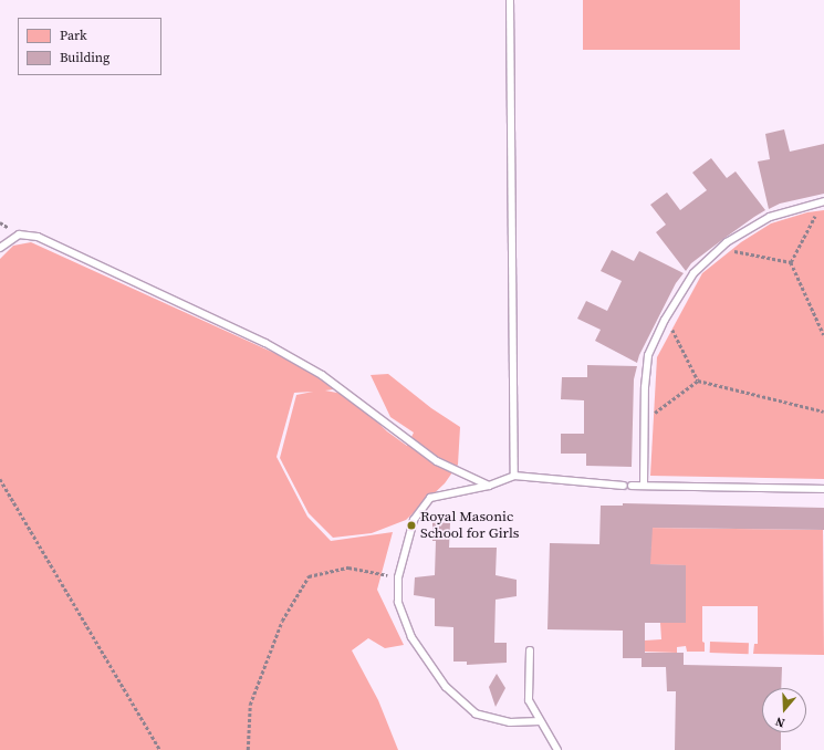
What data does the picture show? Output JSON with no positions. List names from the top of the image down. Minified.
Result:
{"places":["Royal Masonic School for Girls"],"legend":["Park","Building"],"north":"bottom"}
